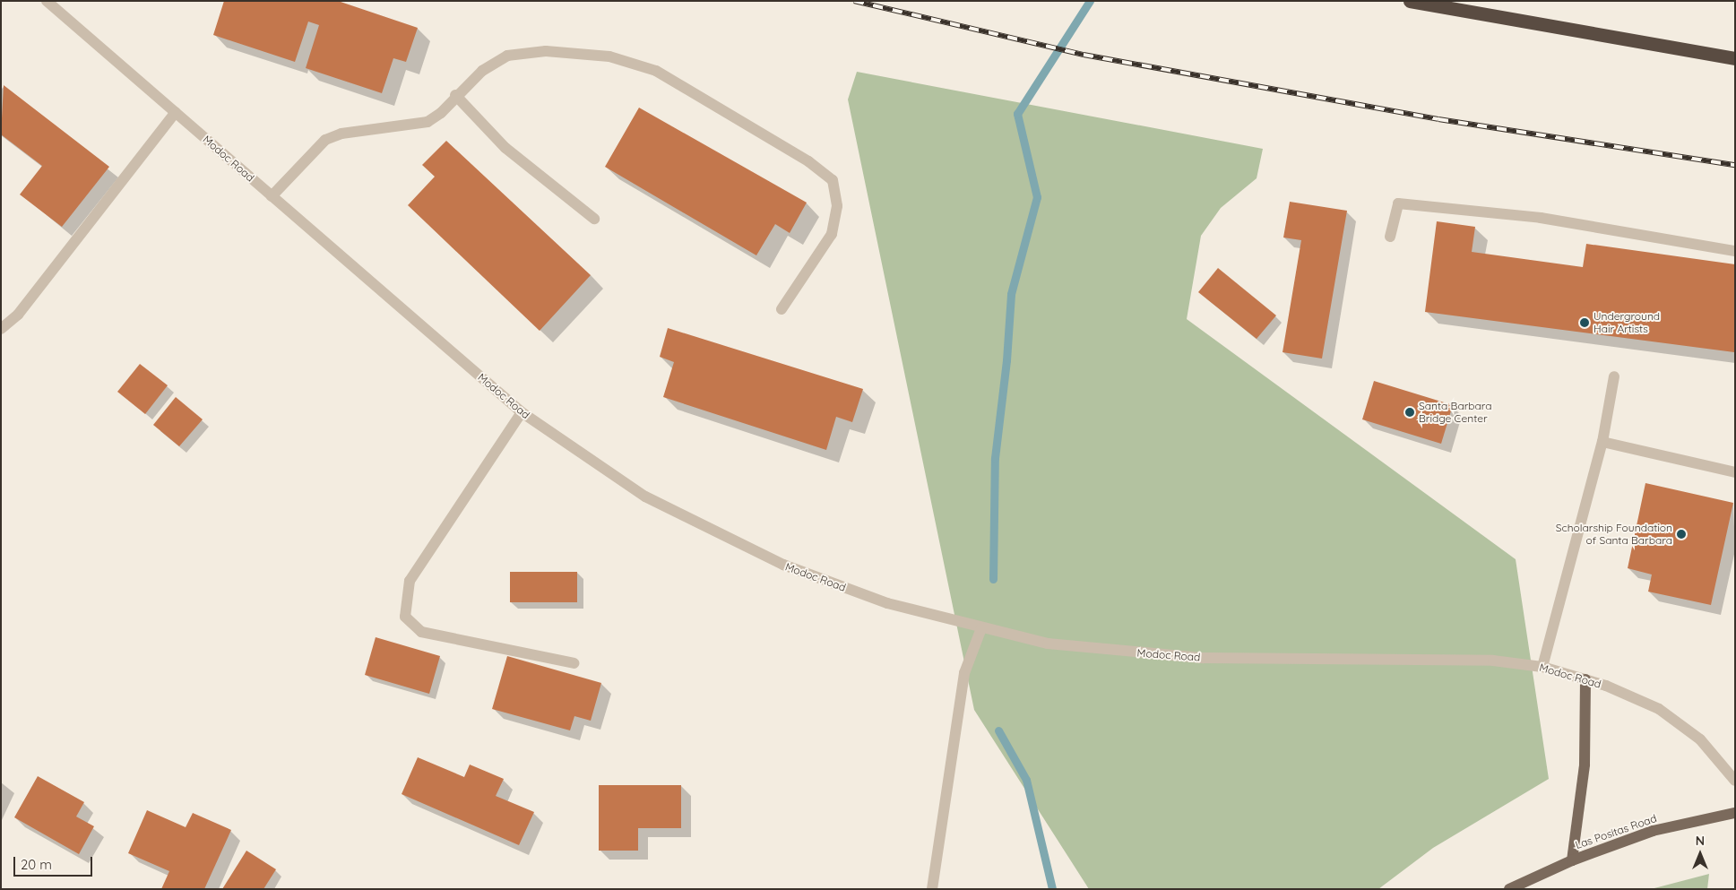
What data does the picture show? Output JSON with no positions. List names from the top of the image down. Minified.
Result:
{"streets":{"main road":["Las Positas Road"],"street":["Modoc Road"]},"places":["Underground Hair Artists","Santa Barbara Bridge Center","Scholarship Foundation of Santa Barbara"],"scale_bar":"20 m","north":"top"}
